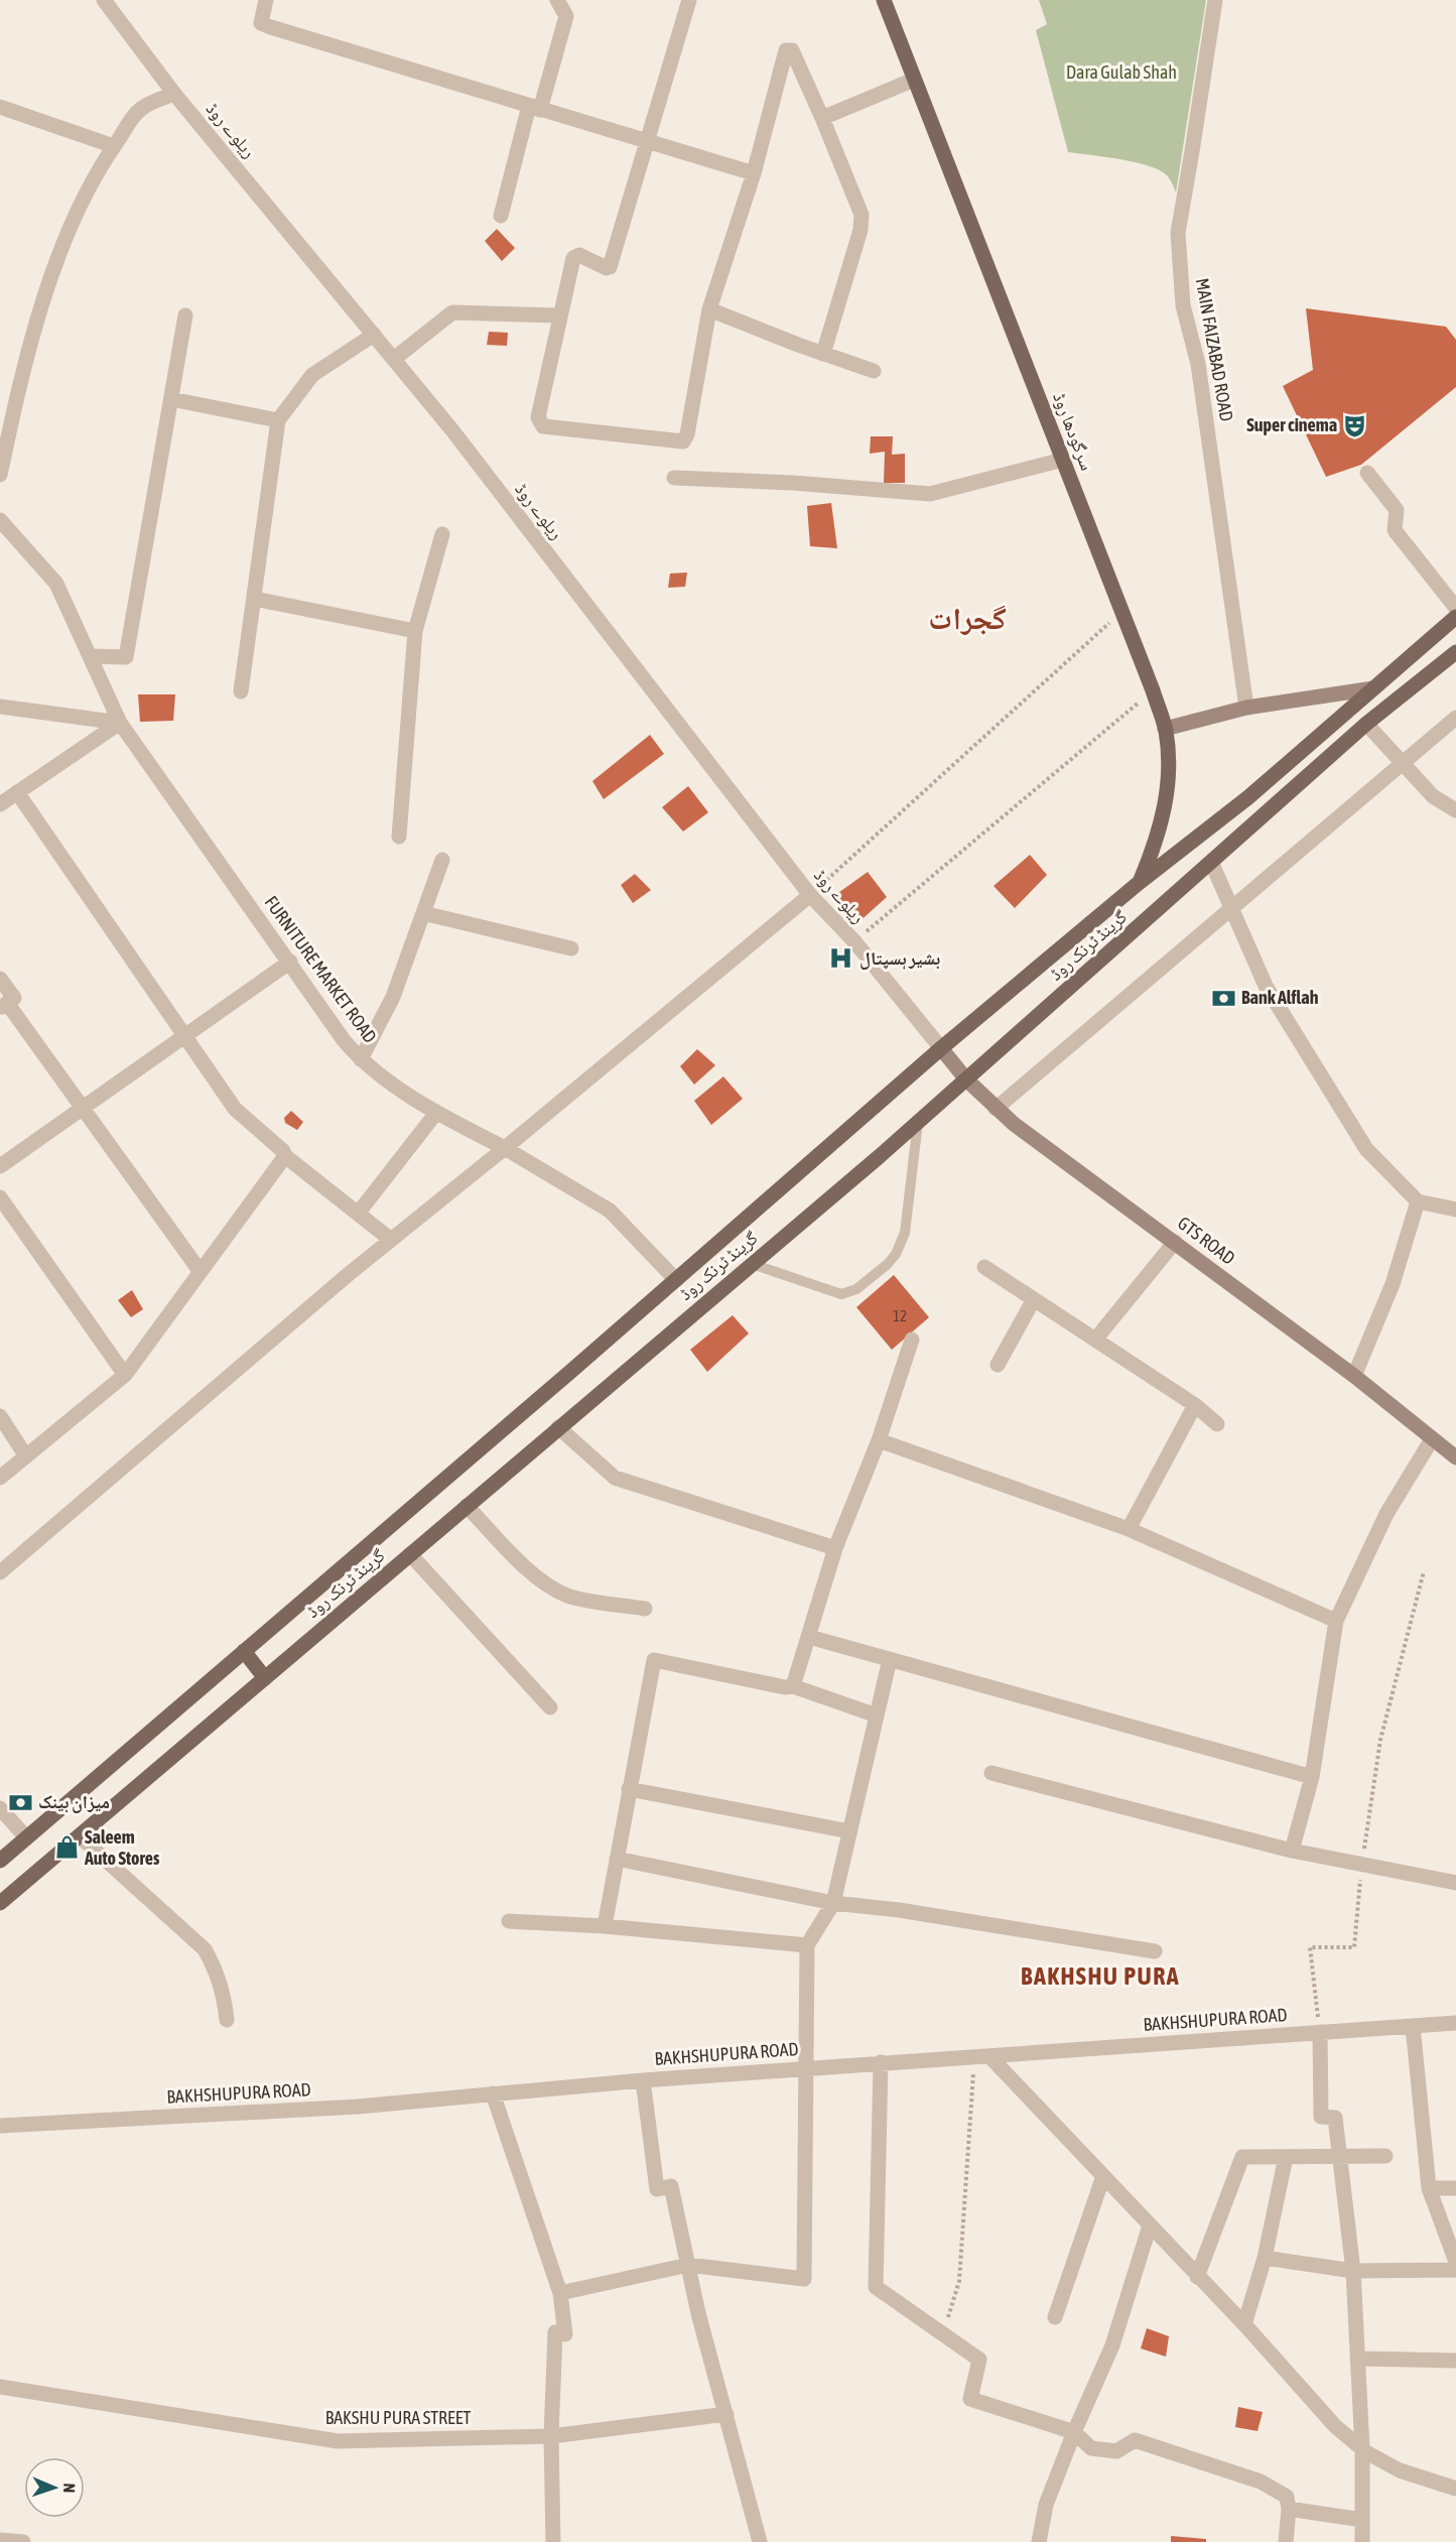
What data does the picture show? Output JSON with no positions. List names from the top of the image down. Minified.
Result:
{"streets":{"main road":["سرگودھا روڈ","گرینڈ ٹرنک روڈ","GTS ROAD"],"street":["ریلوے روڈ","MAIN FAIZABAD ROAD","FURNITURE MARKET ROAD","BAKHSHUPURA ROAD","BAKSHU PURA STREET"]},"crossings":[["ریلوے روڈ","گرینڈ ٹرنک روڈ"],["ریلوے روڈ","GTS ROAD"],["سرگودھا روڈ","گرینڈ ٹرنک روڈ"],["گرینڈ ٹرنک روڈ","FURNITURE MARKET ROAD"],["گرینڈ ٹرنک روڈ","GTS ROAD"]],"districts":["گجرات","BAKHSHU PURA"],"parks":["Dara Gulab Shah"],"places":{"theatre":["Super cinema"],"hospital":["بشیر ہسپتال"],"bank":["Bank Alflah","میزان بینک"],"shop":["Saleem Auto Stores"]},"house_numbers":["12"],"north":"right"}
